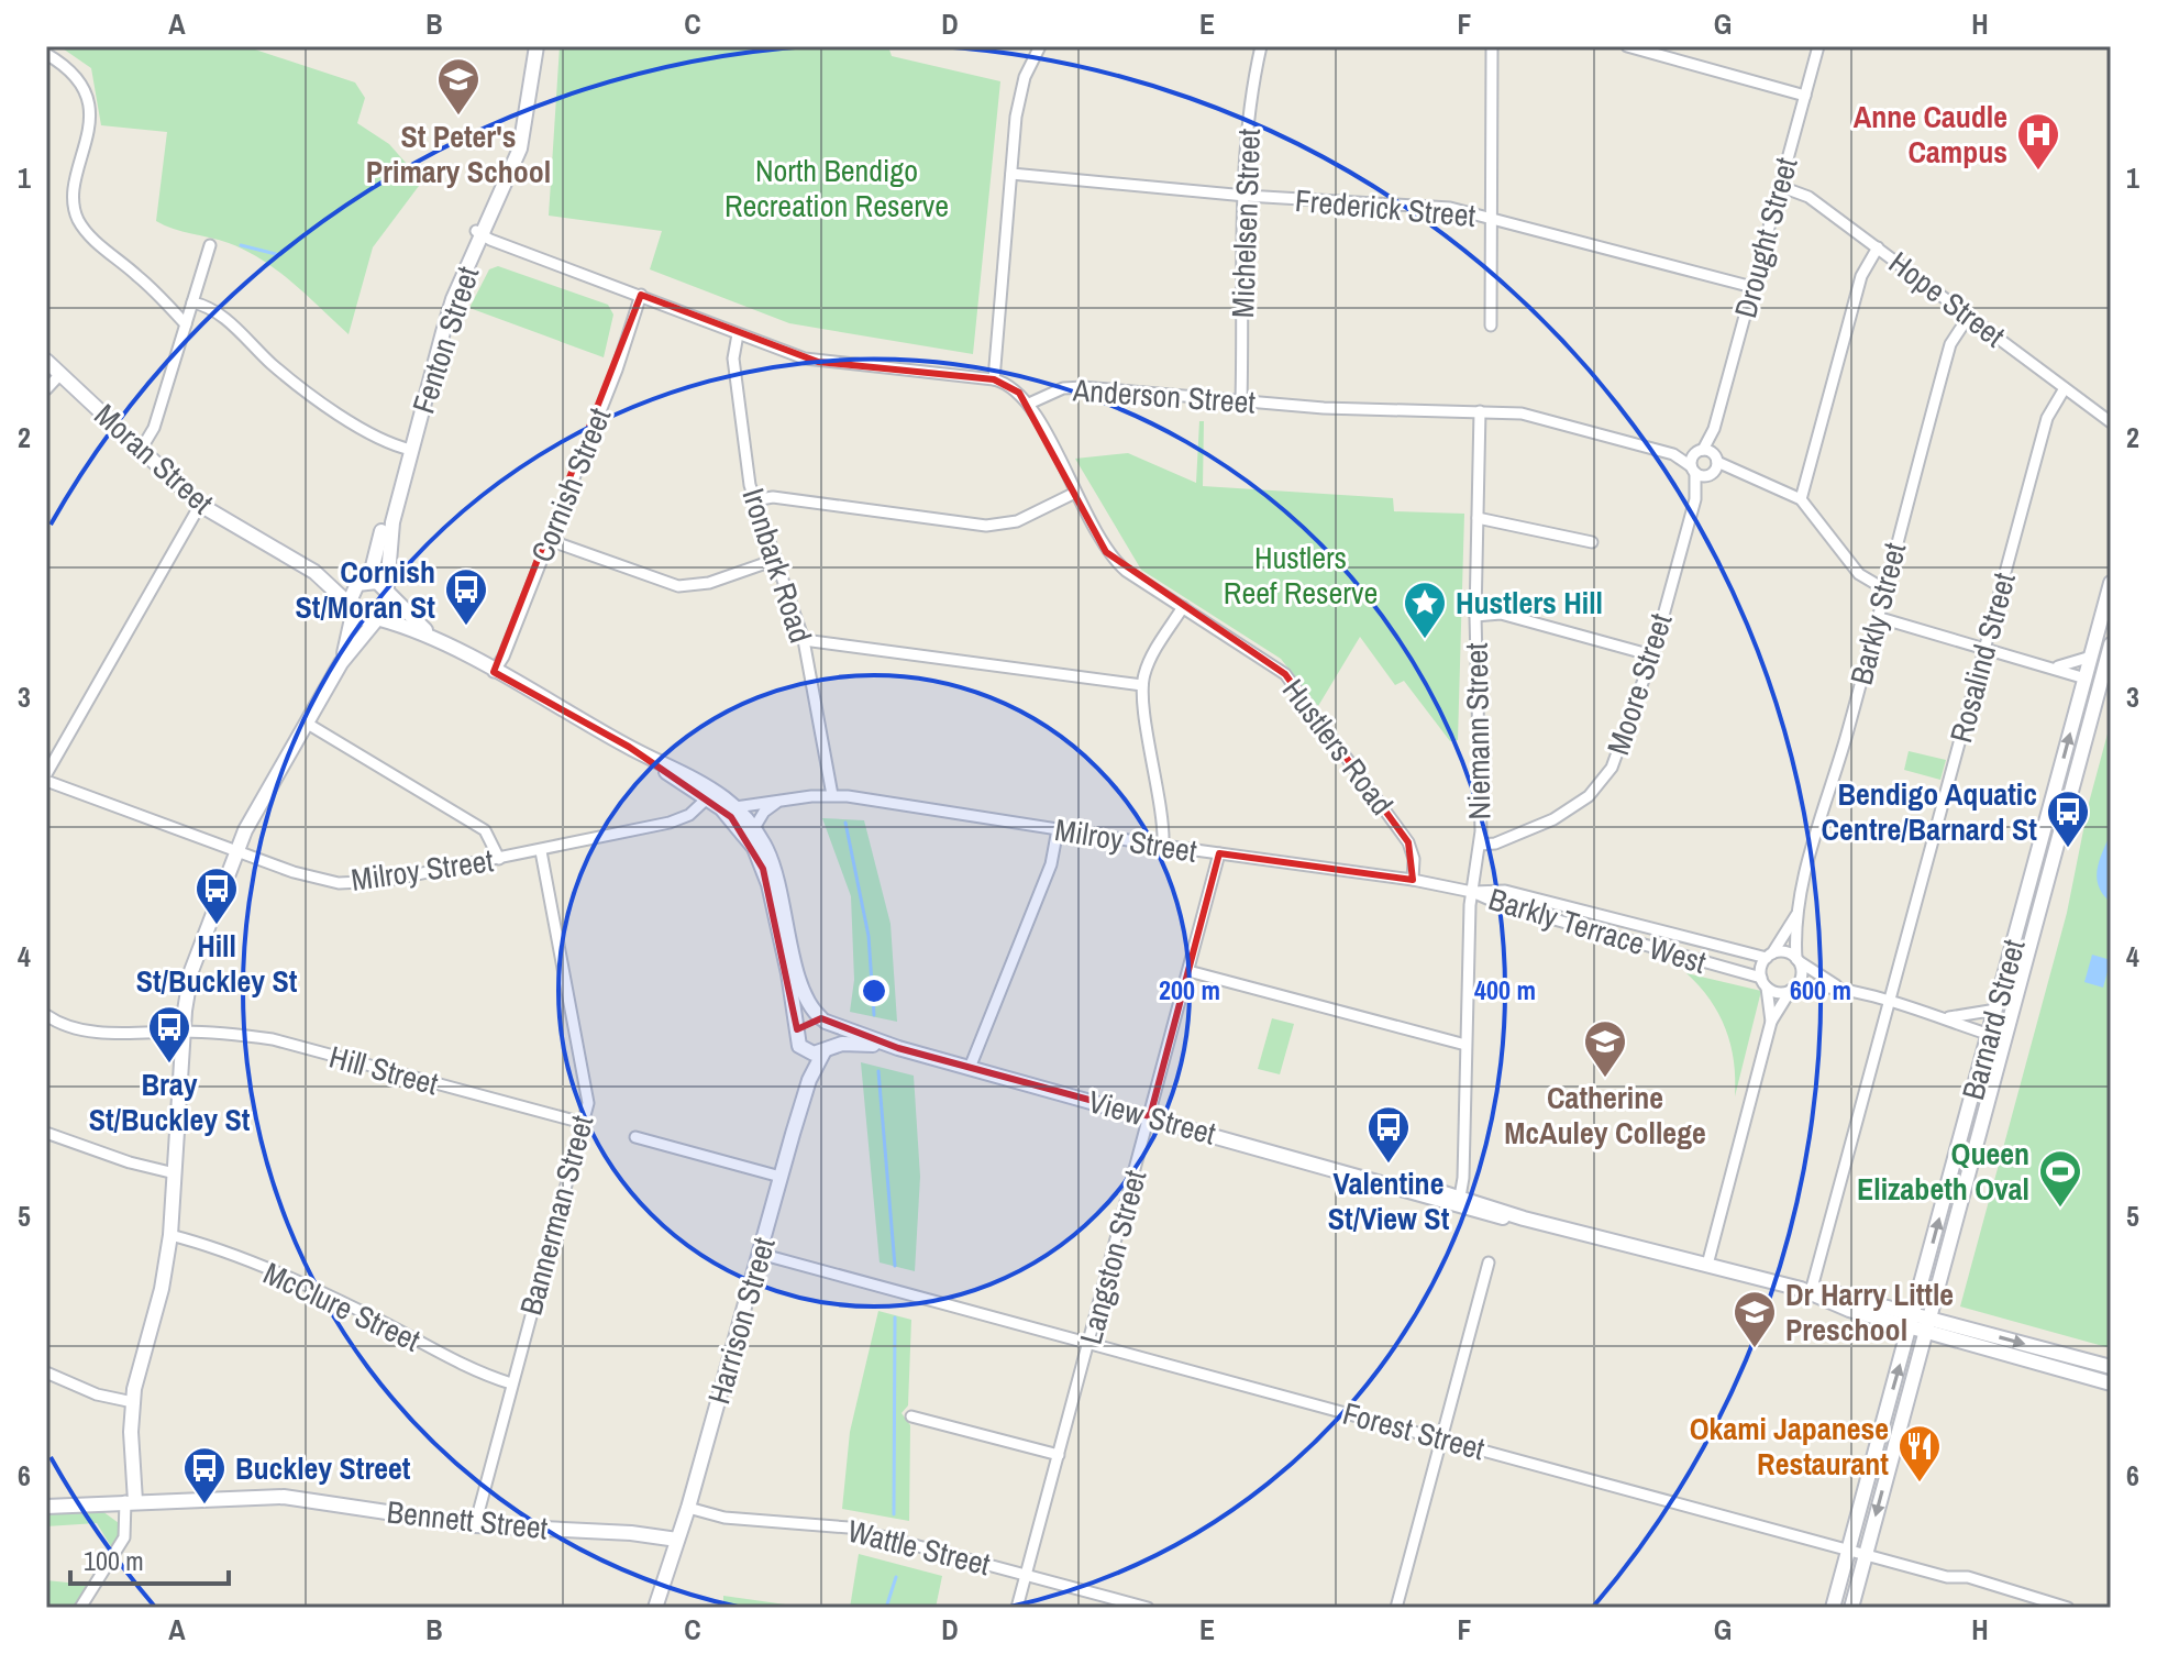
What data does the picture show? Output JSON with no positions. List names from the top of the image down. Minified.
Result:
{"streets":{"street":["Frederick Street","Michelsen Street","Drought Street","Hope Street","Fenton Street","Anderson Street","Moran Street","Cornish Street","Ironbark Road","Barkly Street","Rosalind Street","Moore Street","Niemann Street","Hustlers Road","Milroy Street","Barkly Terrace West","Barnard Street","Hill Street","View Street","Bannerman Street","Langston Street","McClure Street","Harrison Street","Forest Street","Bennett Street","Wattle Street"]},"crossings":[["Frederick Street","Michelsen Street"],["Frederick Street","Drought Street"],["Michelsen Street","Anderson Street"],["Drought Street","Hope Street"],["Drought Street","Anderson Street"],["Drought Street","Moore Street"],["Hope Street","Barkly Street"],["Hope Street","Rosalind Street"],["Fenton Street","Anderson Street"],["Fenton Street","Moran Street"],["Anderson Street","Cornish Street"],["Anderson Street","Ironbark Road"],["Anderson Street","Moore Street"],["Anderson Street","Niemann Street"],["Anderson Street","Hustlers Road"],["Ironbark Road","Milroy Street"],["Barkly Street","Barkly Terrace West"],["Rosalind Street","View Street"],["Moore Street","Niemann Street"],["Niemann Street","Milroy Street"],["Niemann Street","Barkly Terrace West"],["Niemann Street","View Street"],["Hustlers Road","Milroy Street"],["Milroy Street","Barkly Terrace West"],["Milroy Street","Bannerman Street"],["Milroy Street","Langston Street"],["Barnard Street","View Street"],["Barnard Street","Forest Street"],["Hill Street","Bannerman Street"],["View Street","Langston Street"],["View Street","Harrison Street"],["Bannerman Street","McClure Street"],["Bannerman Street","Bennett Street"],["Langston Street","Forest Street"],["Langston Street","Wattle Street"],["Harrison Street","Forest Street"],["Harrison Street","Bennett Street"],["Harrison Street","Wattle Street"]],"parks":["North Bendigo Recreation Reserve","Hustlers Reef Reserve"],"places":{"school or university":["St Peter's Primary School","Catherine McAuley College","Dr Harry Little Preschool"],"hospital":["Anne Caudle Campus"],"bus stop":["Cornish St/Moran St","Bendigo Aquatic Centre/Barnard St","Hill St/Buckley St","Bray St/Buckley St","Valentine St/View St","Buckley Street"],"place":["Hustlers Hill"],"sports":["Queen Elizabeth Oval"],"restaurant":["Okami Japanese Restaurant"]},"scale_bar":"100 m","grid":{"columns":["A","B","C","D","E","F","G","H"],"rows":["1","2","3","4","5","6"]},"rings":["200 m","400 m","600 m"]}
